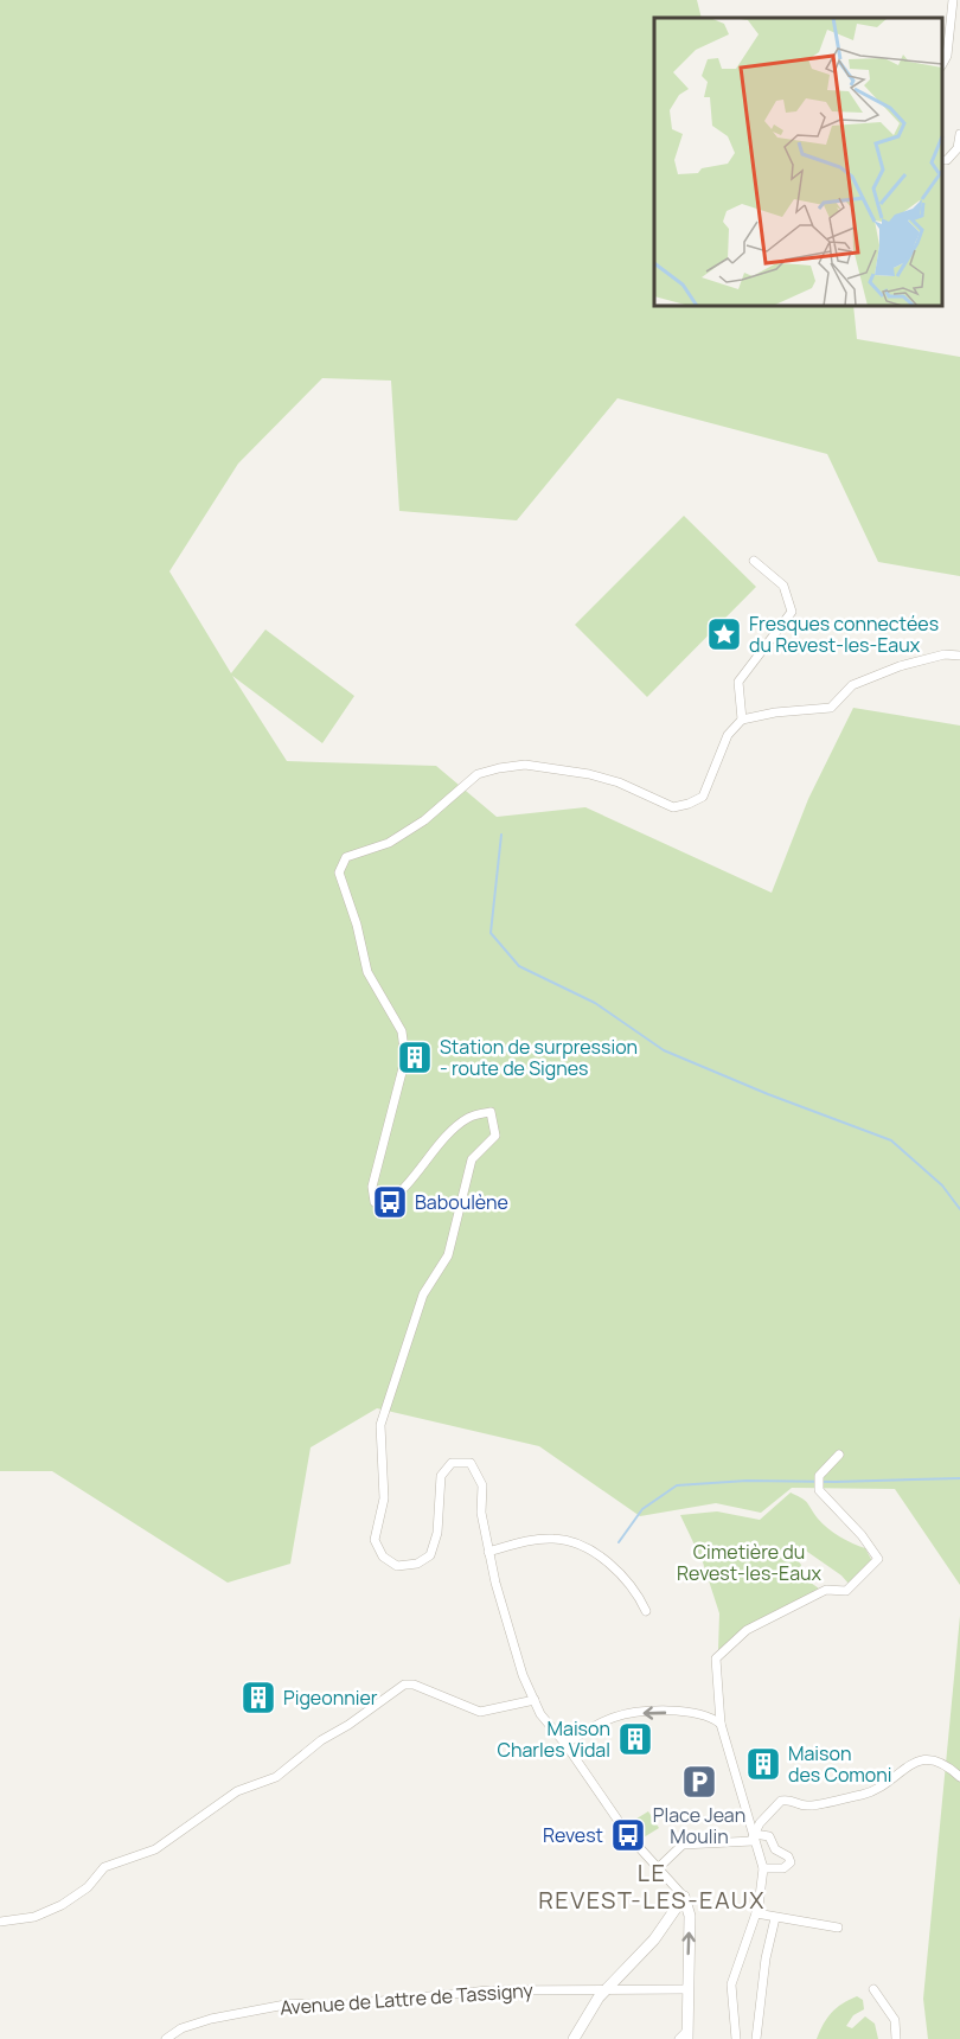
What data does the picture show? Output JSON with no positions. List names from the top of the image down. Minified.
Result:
{"streets":{"street":["Avenue de Lattre de Tassigny"]},"districts":["LE REVEST-LES-EAUX"],"parks":["Cimetière du Revest-les-Eaux"],"places":{"place":["Fresques connectées du Revest-les-Eaux"],"building":["Station de surpression - route de Signes","Pigeonnier","Maison Charles Vidal","Maison des Comoni"],"bus stop":["Baboulène","Revest"],"parking":["Place Jean Moulin"]}}
